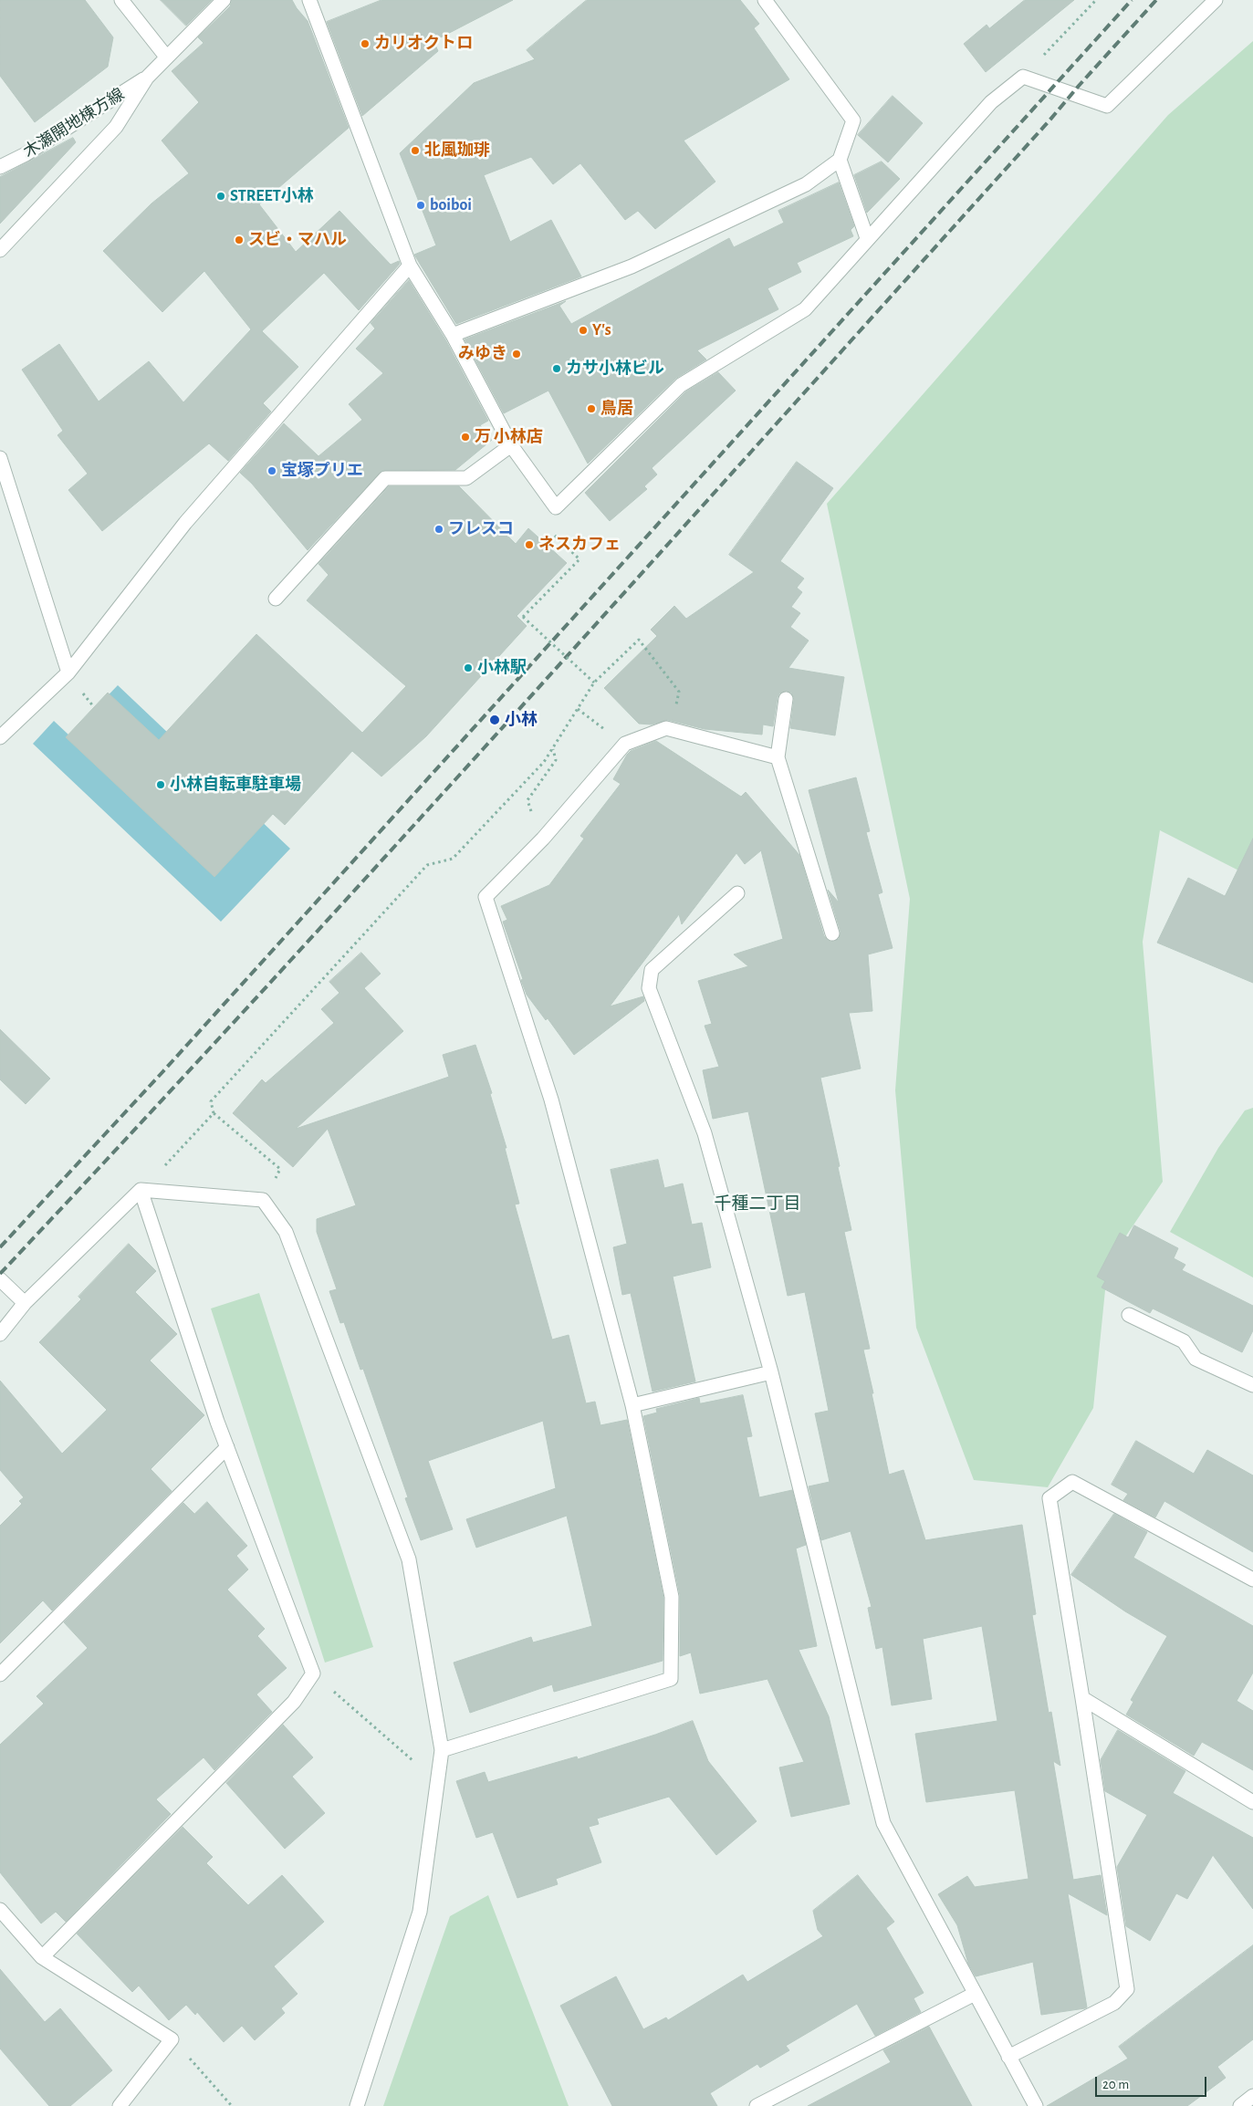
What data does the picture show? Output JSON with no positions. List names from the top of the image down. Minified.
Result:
{"streets":{"street":["木瀬開地棟方線"]},"districts":["千種二丁目"],"places":["カリオクトロ","北風珈琲","STREET小林","boiboi","スビ・マハル","Y's","みゆき","カサ小林ビル","鳥居","万 小林店","宝塚プリエ","フレスコ","ネスカフェ","小林駅","小林","小林自転車駐車場"],"scale_bar":"20 m"}
